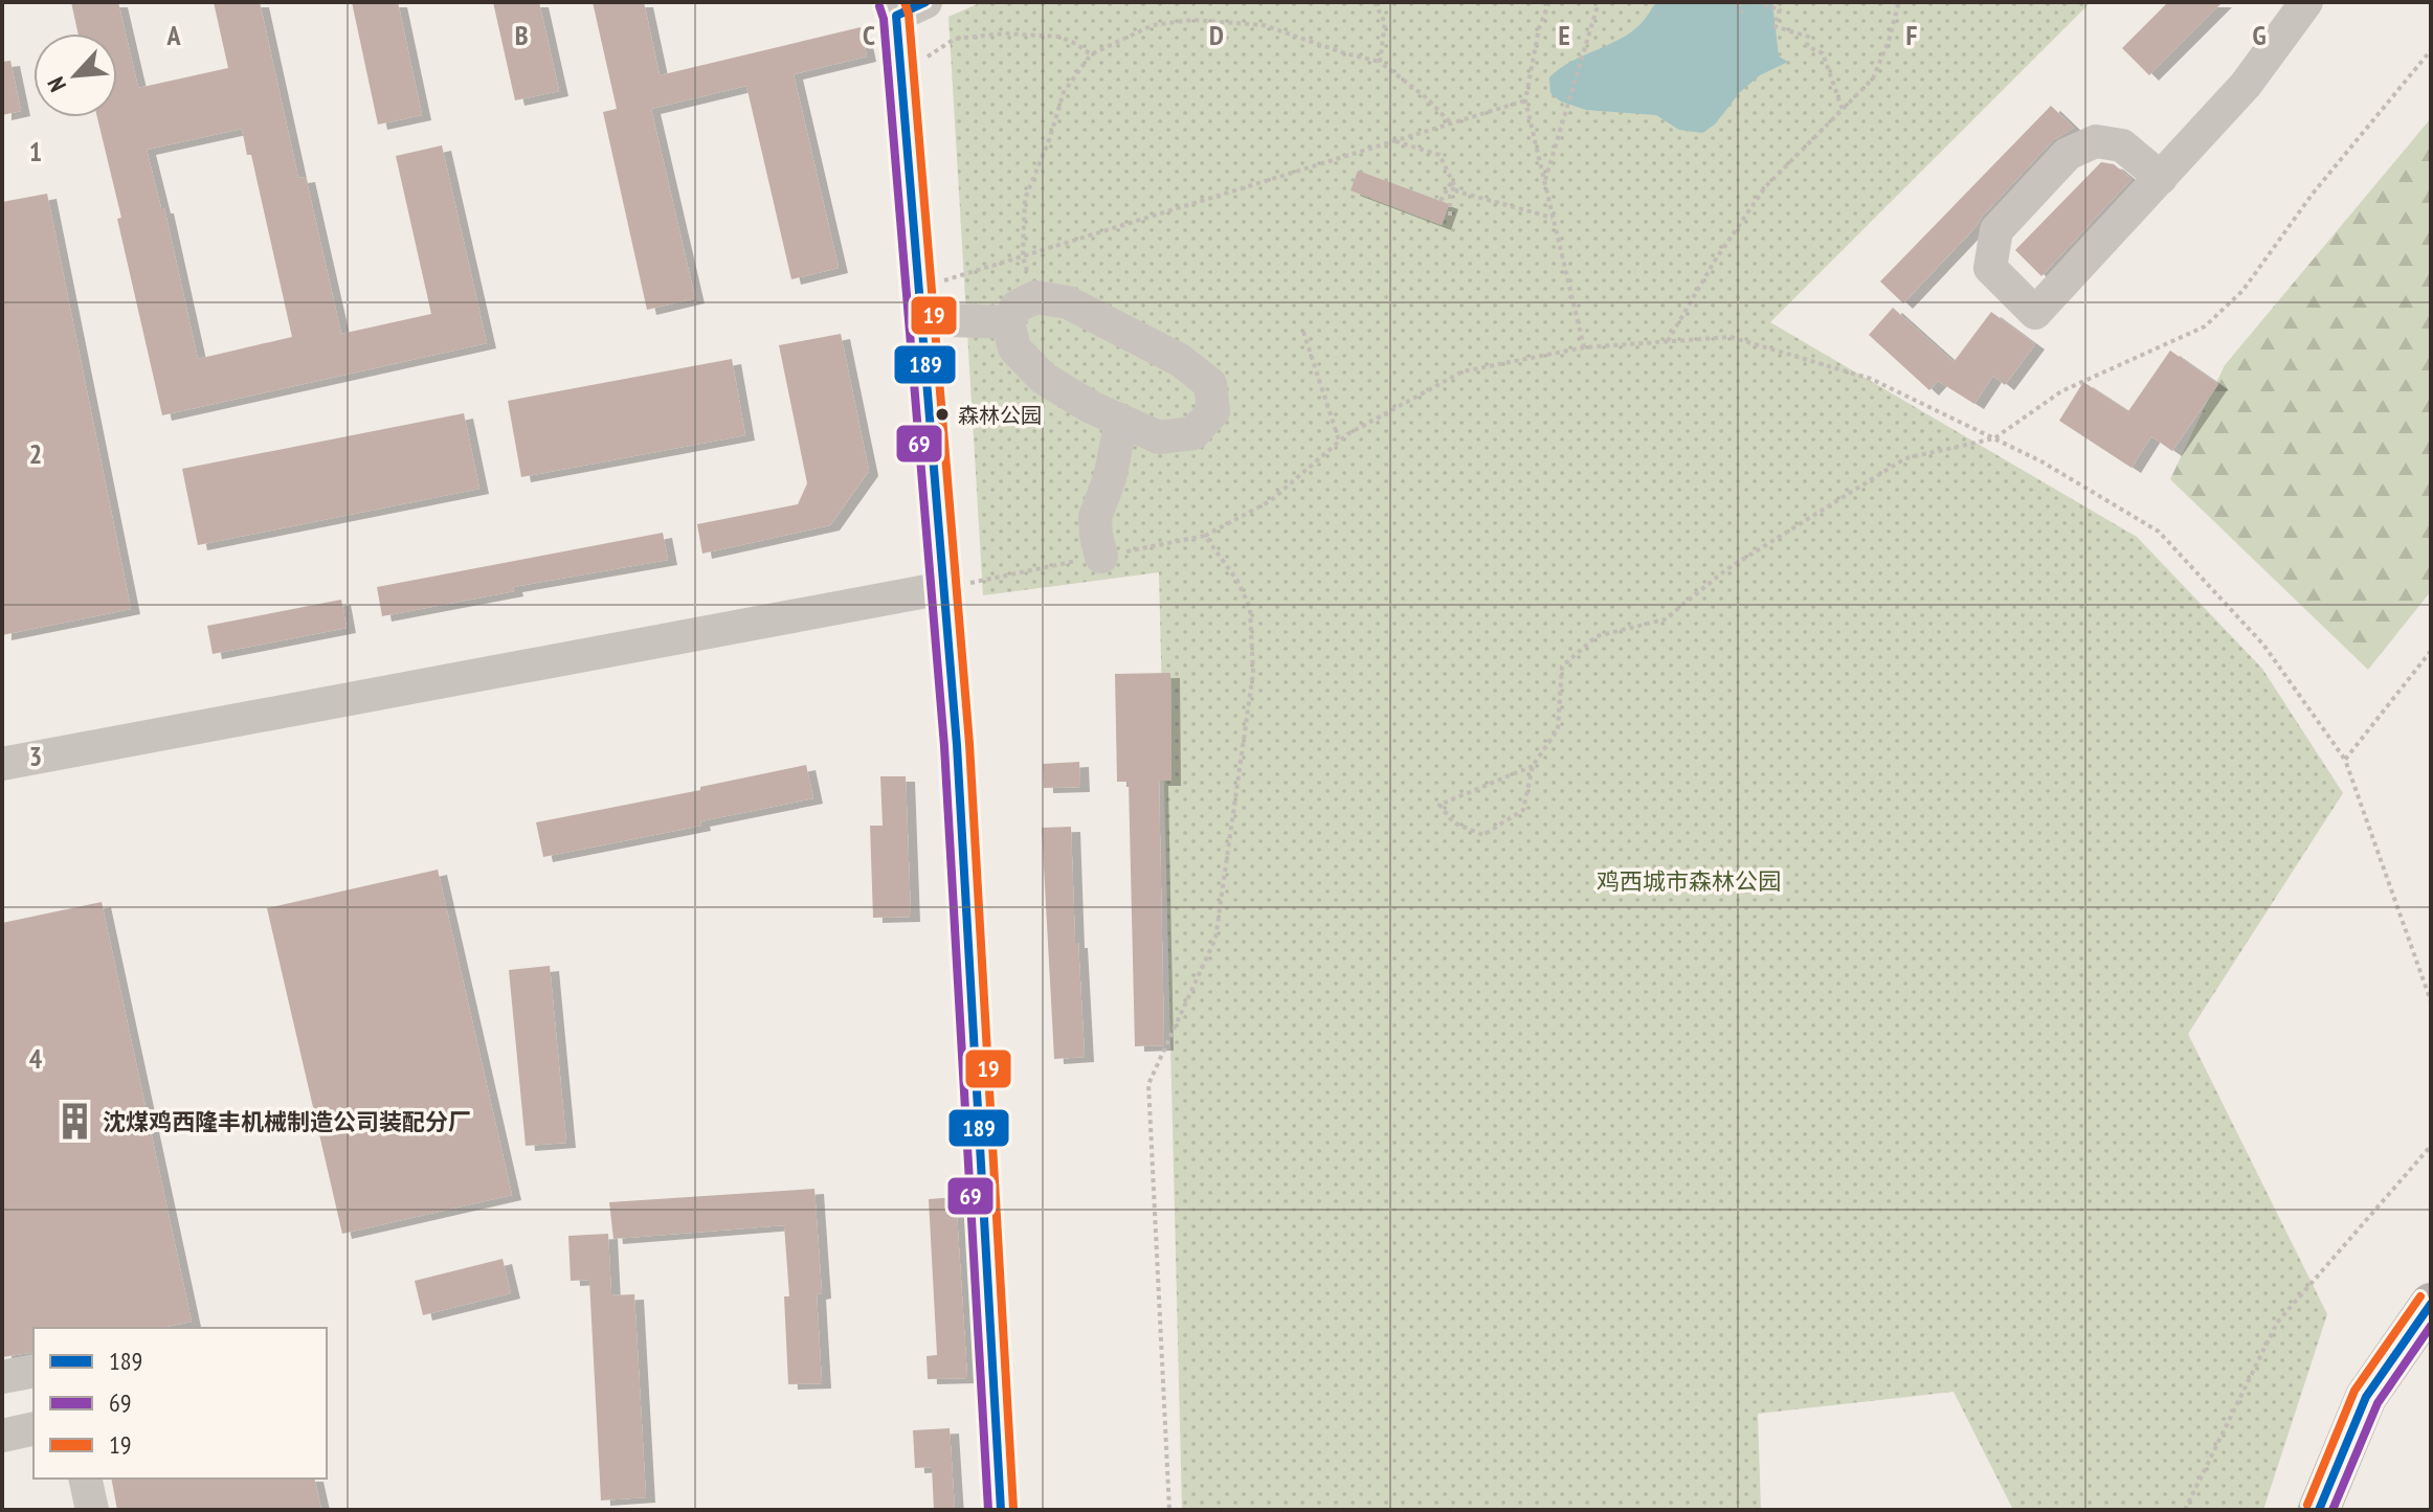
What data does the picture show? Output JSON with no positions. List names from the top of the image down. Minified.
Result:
{"parks":["鸡西城市森林公园"],"places":{"other":["森林公园"],"building":["沈煤鸡西隆丰机械制造公司装配分厂"]},"lines":["transit line 189","transit line 19","transit line 69"],"legend":["189","69","19"],"north":"bottom left","grid":{"columns":["A","B","C","D","E","F","G"],"rows":["1","2","3","4"]}}
